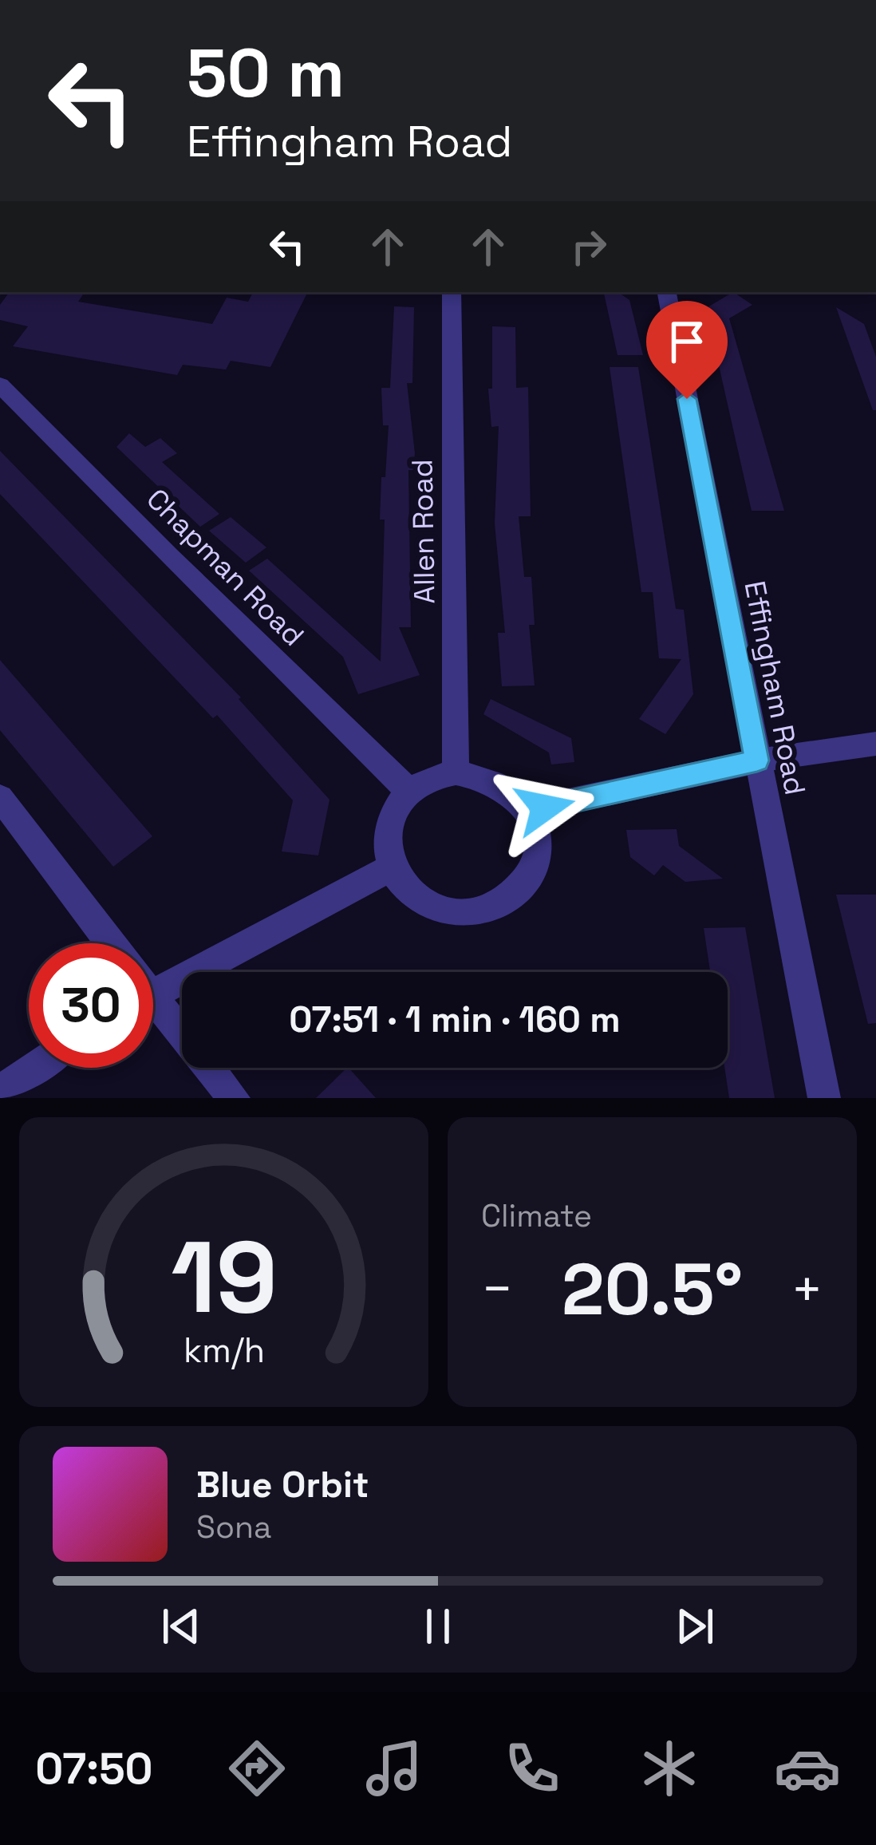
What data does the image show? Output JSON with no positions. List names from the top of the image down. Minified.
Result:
{"streets":{"street":["Allen Road","Chapman Road","Effingham Road"]},"crossings":[["Allen Road","Chapman Road"]],"page":{"turn":["50 m","Effingham Road"],"limit":"30","trip":"07:51 · 1 min · 160 m","tile":"Climate","heat":["−","20.5°","+"],"song":["Blue Orbit","Sona"],"tabs":"07:50","gauge":["19","km/h"]}}
